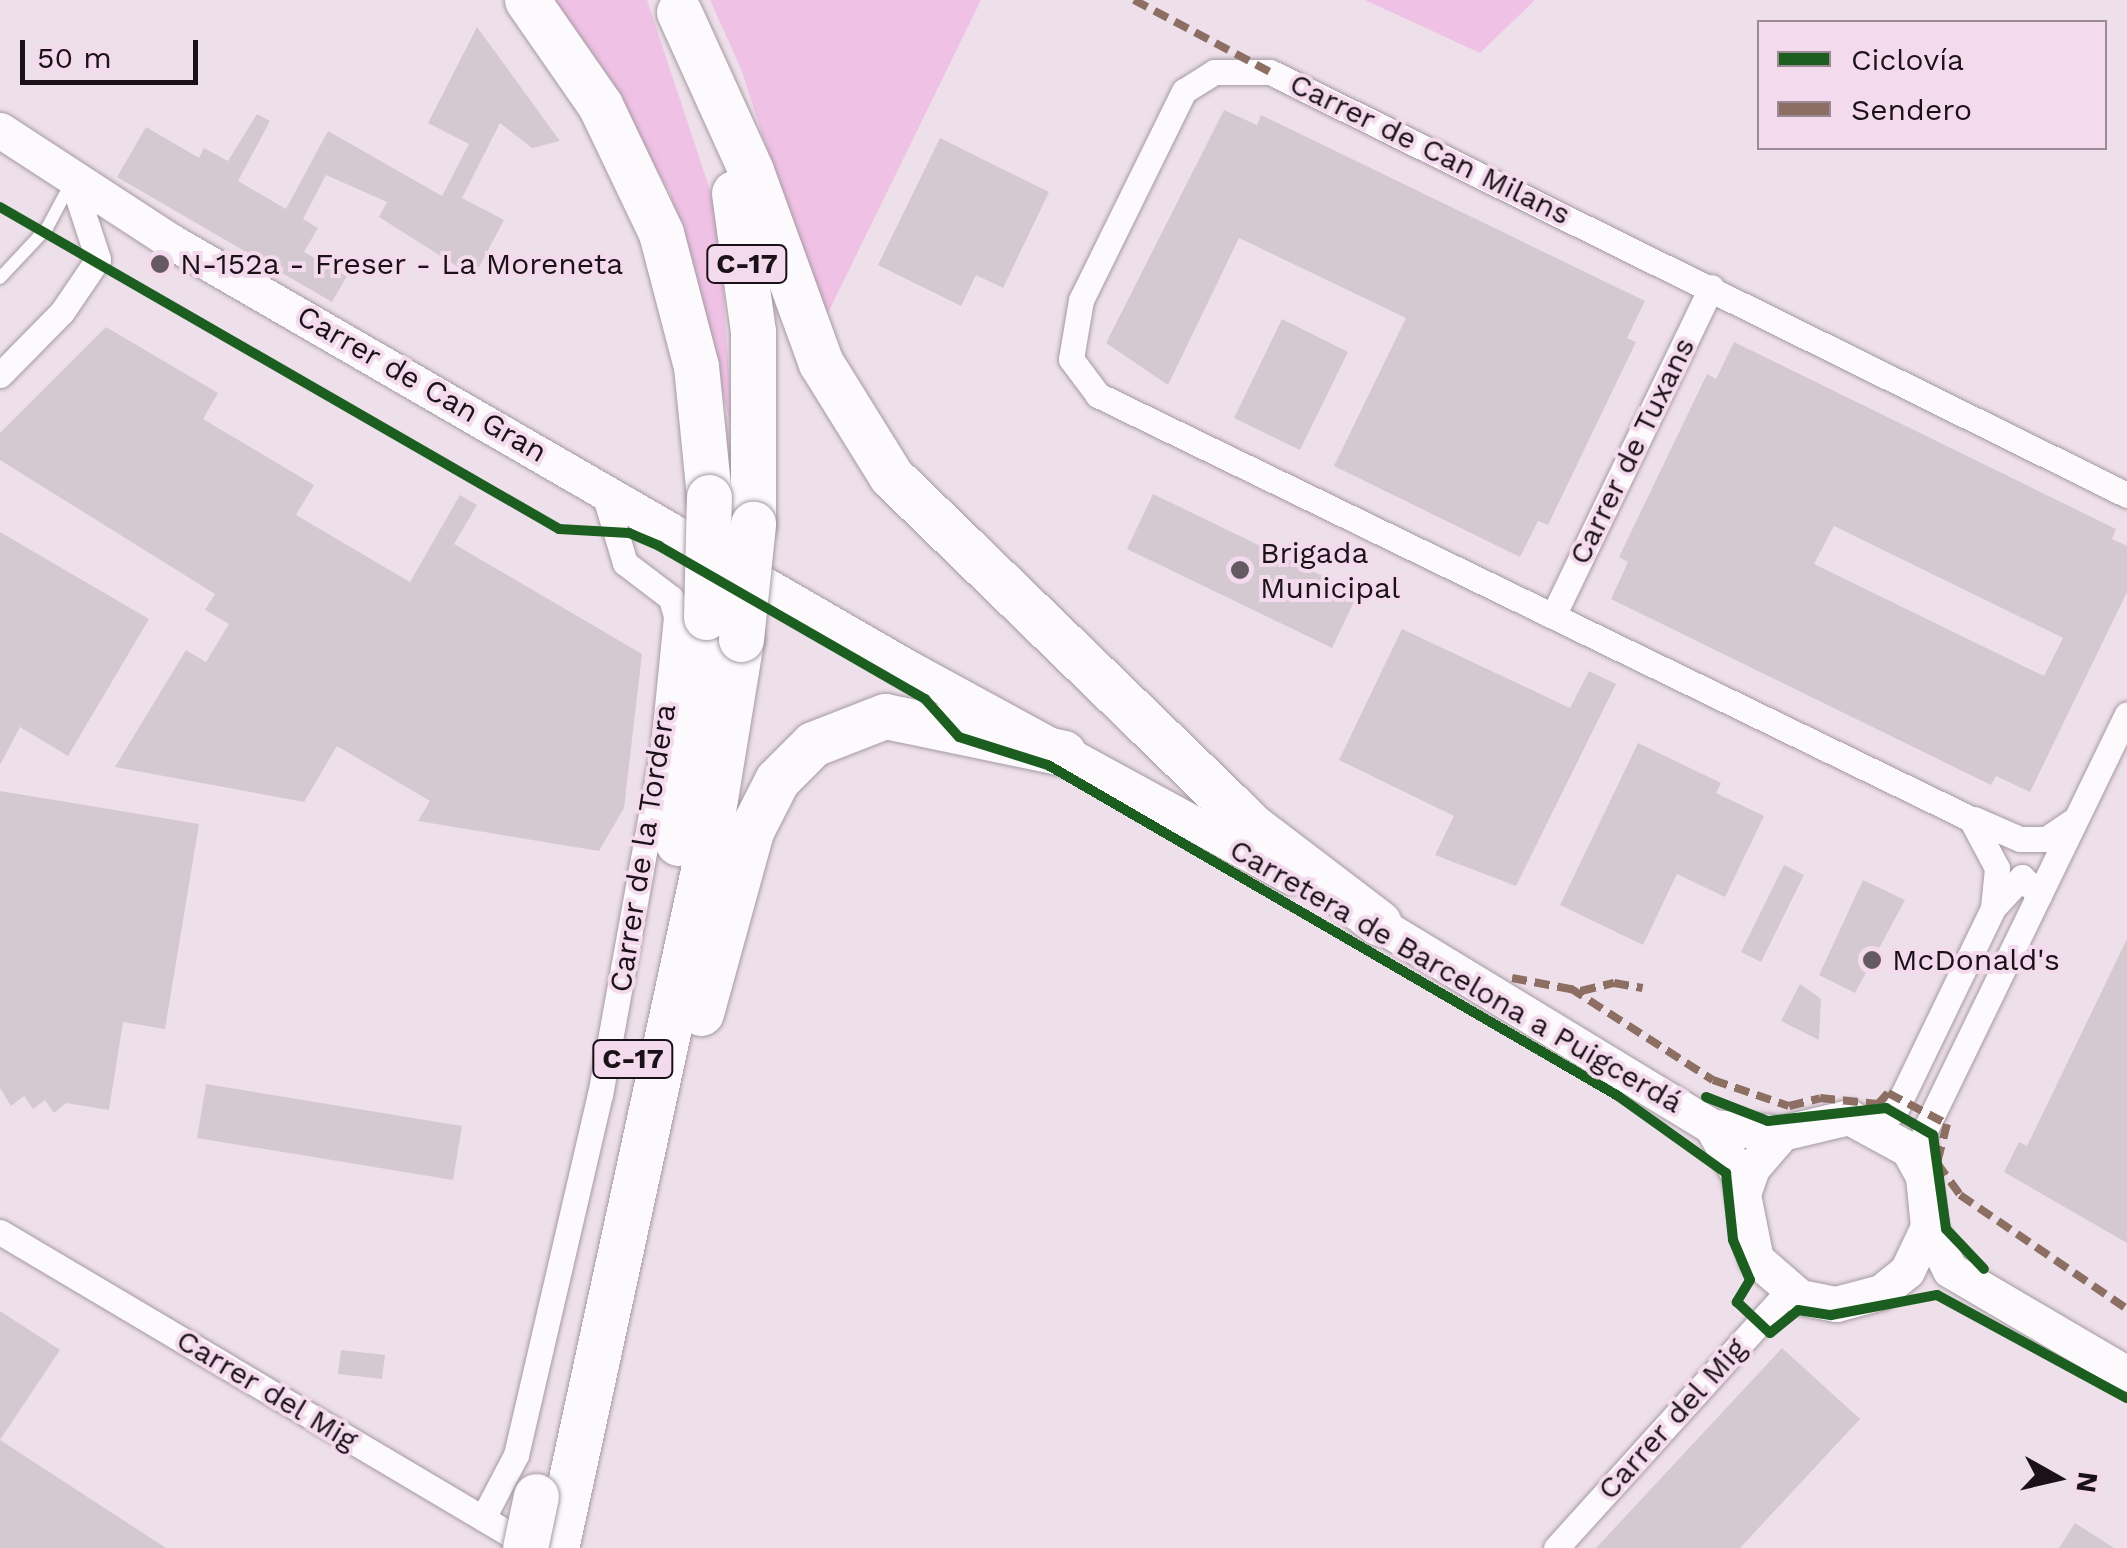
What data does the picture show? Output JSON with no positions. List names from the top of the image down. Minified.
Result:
{"streets":{"highway":["C-17"],"main road":["Carrer de Can Gran","Carretera de Barcelona a Puigcerdá"],"street":["Carrer de Can Milans","Carrer de Tuxans","Carrer de la Tordera","Carrer del Mig"]},"crossings":[["Carrer de Can Milans","Carrer de Tuxans"],["Carrer de Can Milans","Carretera de Barcelona a Puigcerdá"],["Carrer de Can Milans","Carrer del Mig"],["Carrer de Can Gran","Carrer de la Tordera"],["Carrer de Can Gran","Carretera de Barcelona a Puigcerdá"],["Carrer de la Tordera","Carrer del Mig"],["Carretera de Barcelona a Puigcerdá","Carrer del Mig"]],"places":["N-152a - Freser - La Moreneta","Brigada Municipal","McDonald's"],"legend":["Ciclovía","Sendero"],"scale_bar":"50 m","north":"right"}
